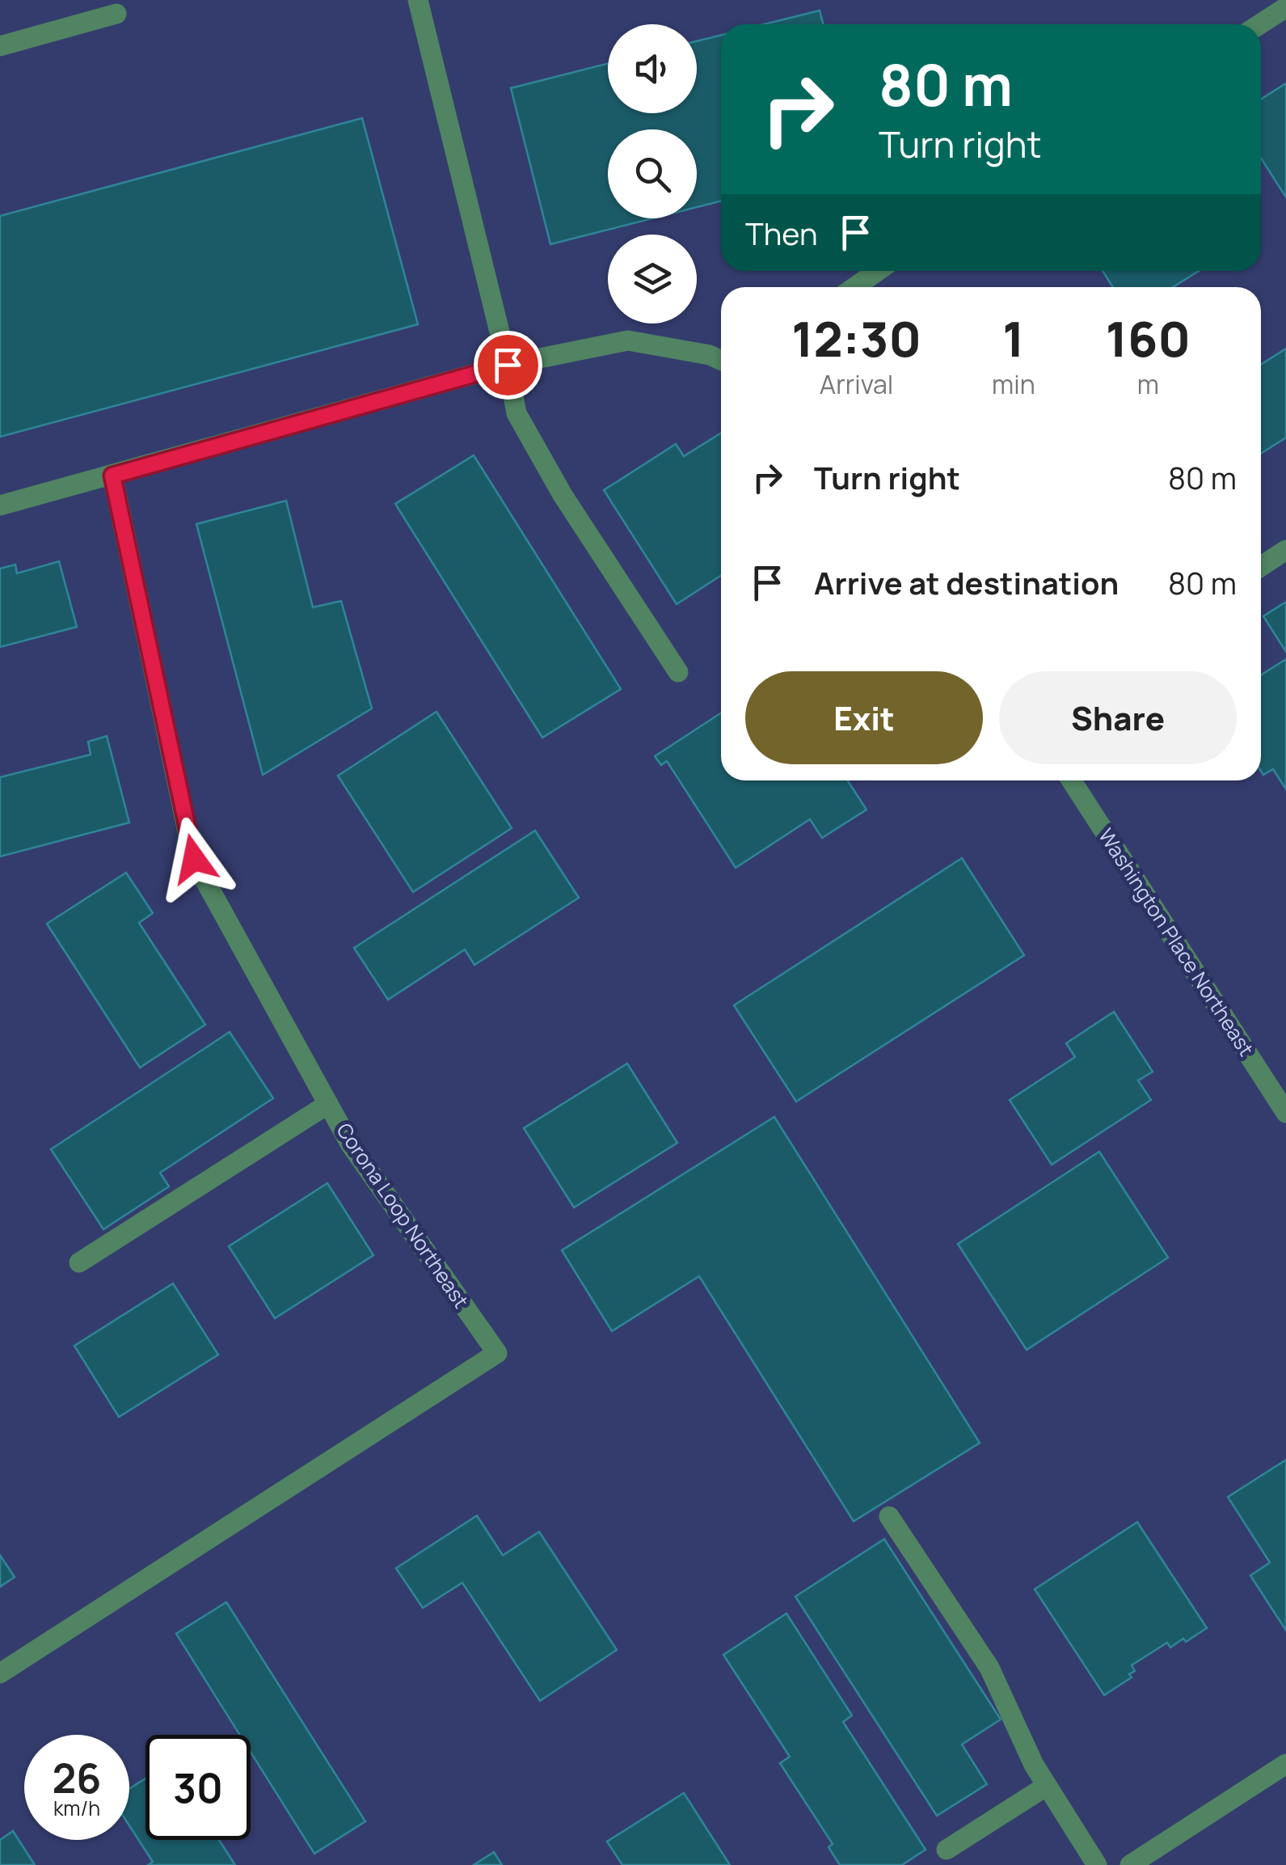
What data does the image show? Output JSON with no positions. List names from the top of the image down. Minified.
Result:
{"streets":{"street":["Washington Place Northeast","Corona Loop Northeast"]},"page":{"turn":["80 m","Turn right"],"then":"Then","eta":["12:30","Arrival","1","min","160","m"],"list":[{"name":"Turn right","value":"80 m"},{"name":"Arrive at destination","value":"80 m"}],"buttons":["Exit","Share"],"speed":"26 km/h","limit":"30"}}
